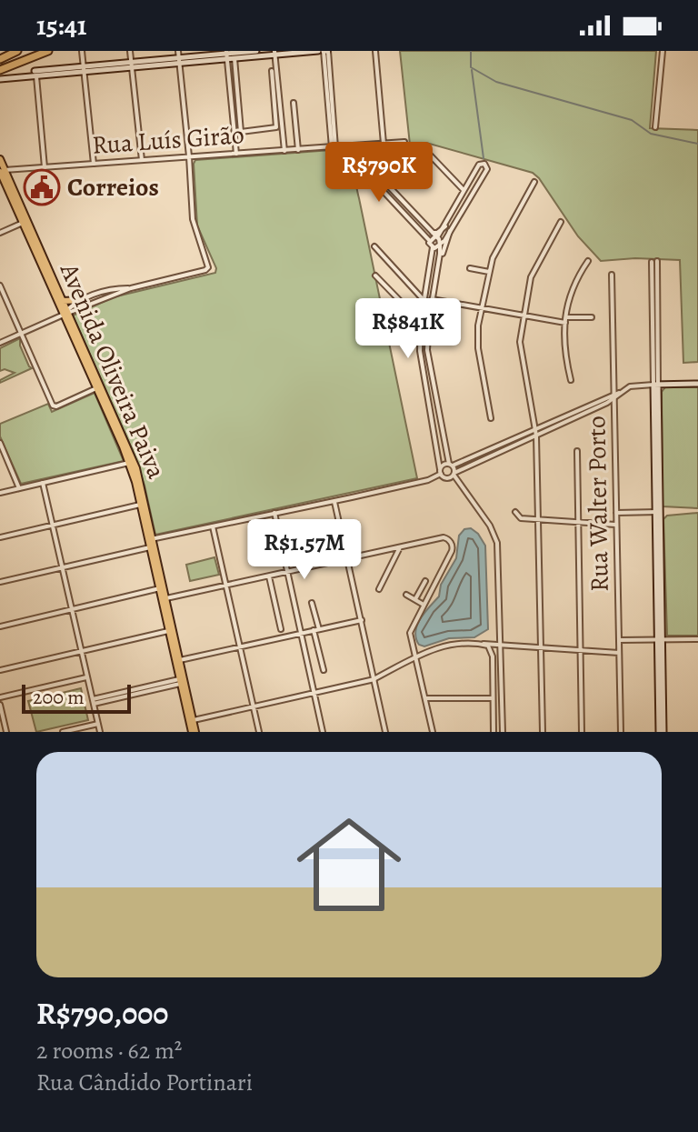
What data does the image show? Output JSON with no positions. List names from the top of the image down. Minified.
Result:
{"streets":{"main road":["Avenida Oliveira Paiva"],"street":["Rua Luís Girão","Rua Walter Porto"]},"crossings":[["Rua Luís Girão","Avenida Oliveira Paiva"]],"places":{"public building":["Correios"]},"scale_bar":"200 m","page":{"status":"15:41","price":["R$790K","R$841K","R$1.57M"],"scale":"200 m","list":[{"name":"R$790,000","note":"2 rooms · 62 m² · Rua Cândido Portinari"}]}}
